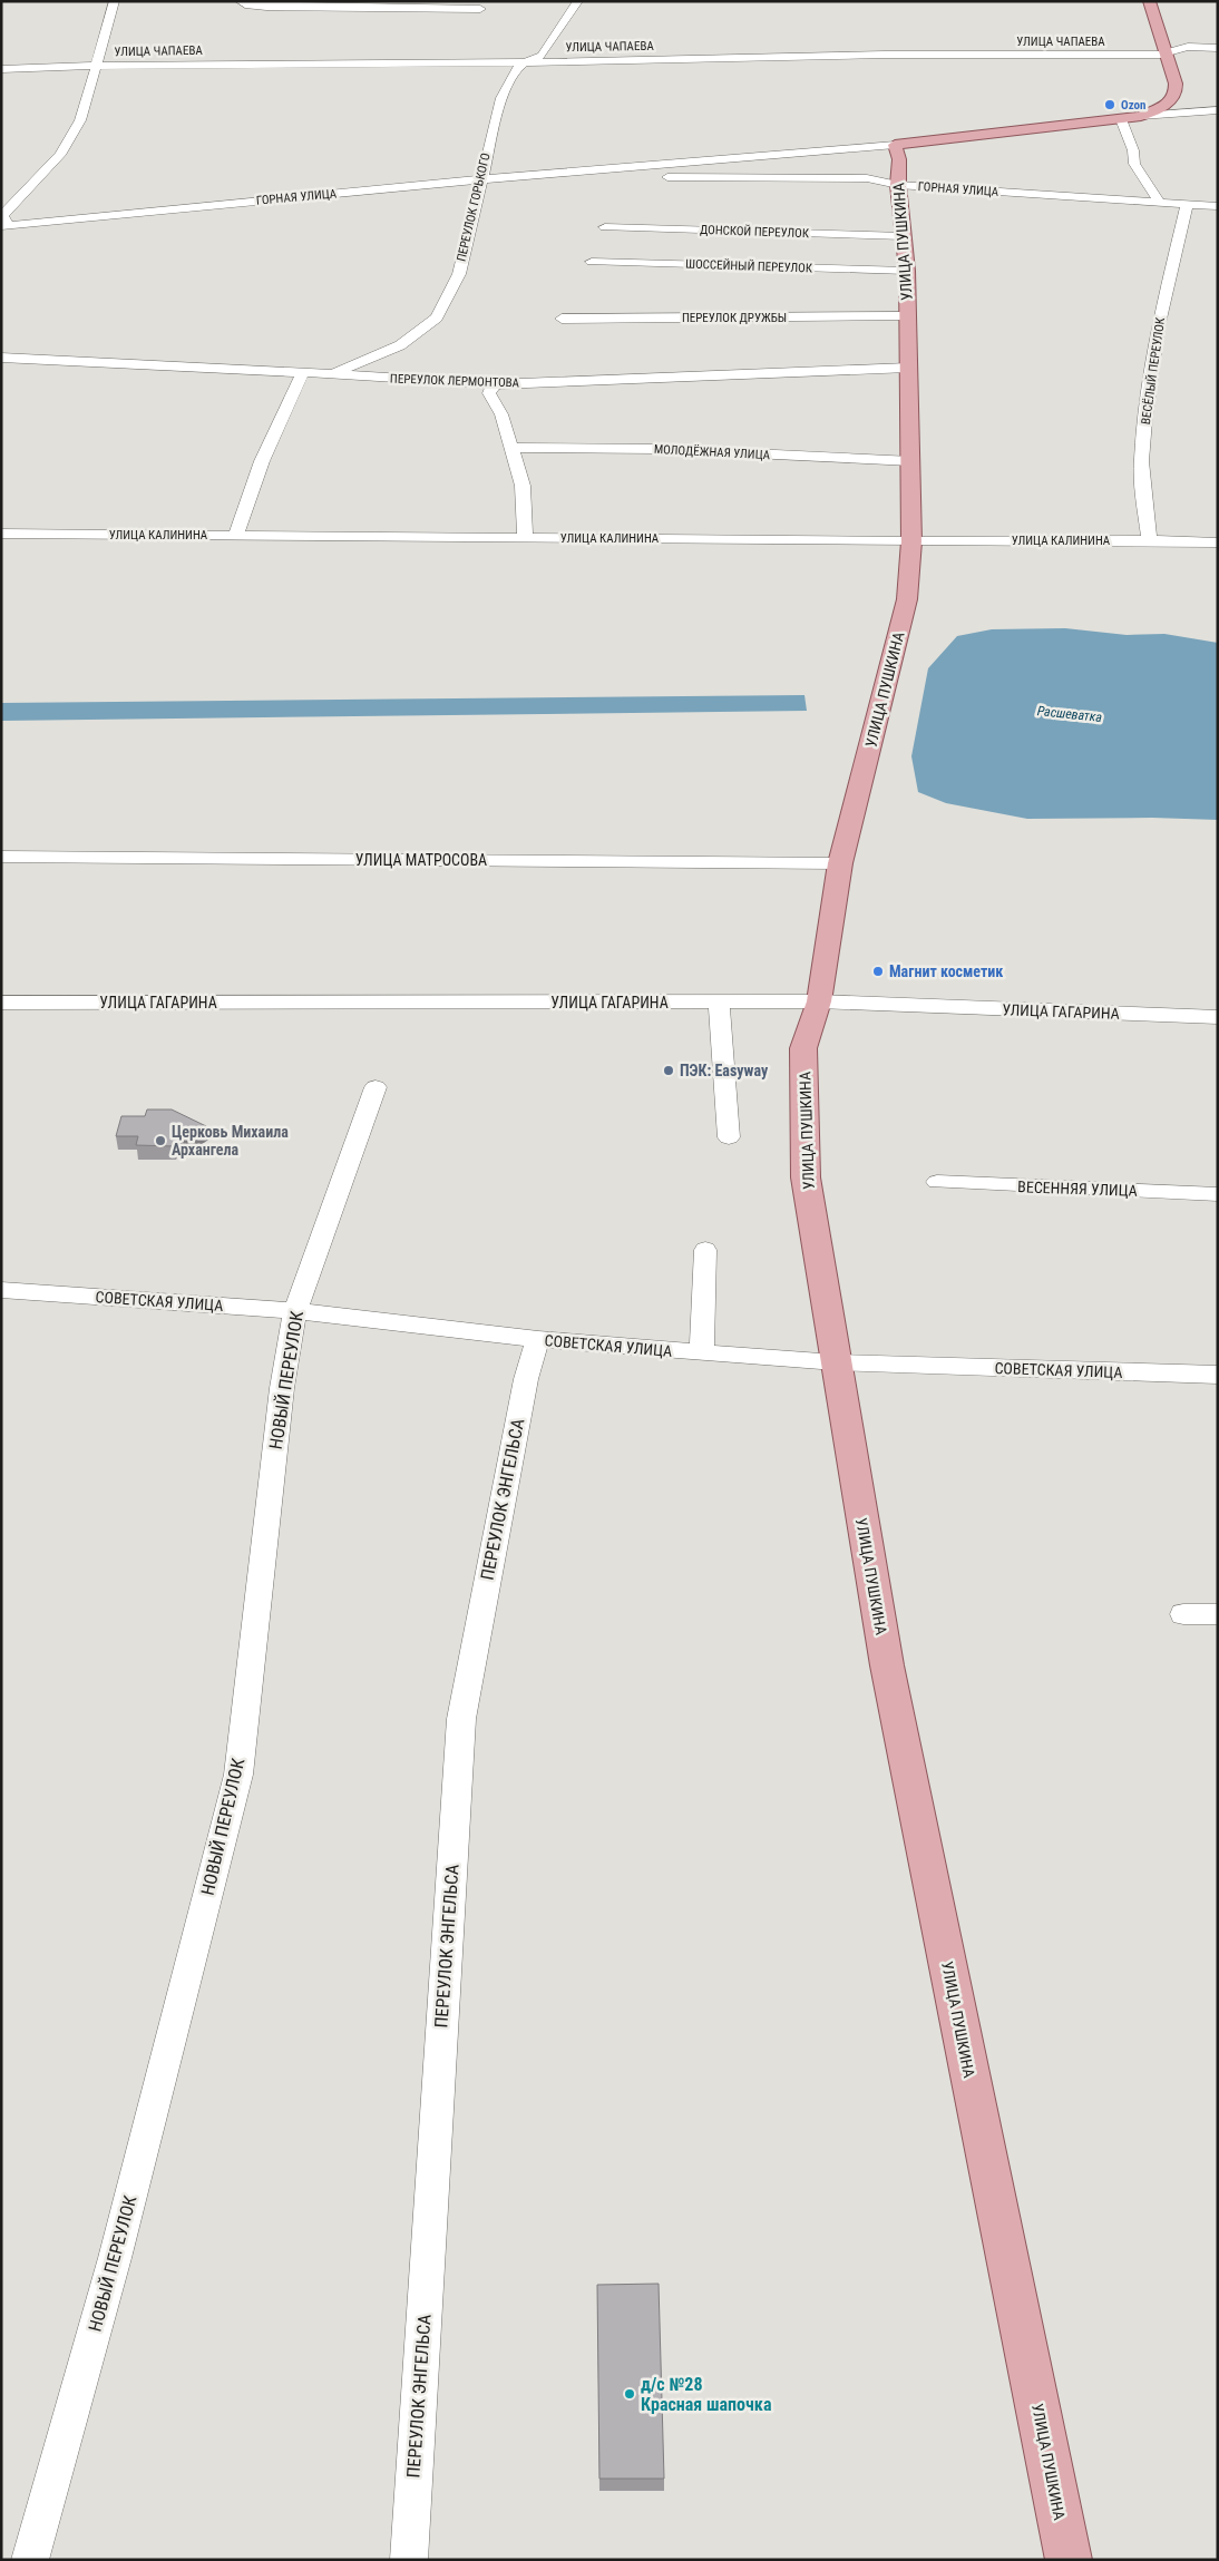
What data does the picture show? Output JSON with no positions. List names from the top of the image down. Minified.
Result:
{"streets":{"main road":["УЛИЦА ПУШКИНА"],"street":["УЛИЦА ЧАПАЕВА","ГОРНАЯ УЛИЦА","ПЕРЕУЛОК ГОРЬКОГО","ДОНСКОЙ ПЕРЕУЛОК","ШОССЕЙНЫЙ ПЕРЕУЛОК","ПЕРЕУЛОК ДРУЖБЫ","ВЕСЁЛЫЙ ПЕРЕУЛОК","ПЕРЕУЛОК ЛЕРМОНТОВА","МОЛОДЁЖНАЯ УЛИЦА","УЛИЦА КАЛИНИНА","УЛИЦА МАТРОСОВА","УЛИЦА ГАГАРИНА","ВЕСЕННЯЯ УЛИЦА","СОВЕТСКАЯ УЛИЦА","НОВЫЙ ПЕРЕУЛОК","ПЕРЕУЛОК ЭНГЕЛЬСА"]},"crossings":[["УЛИЦА ЧАПАЕВА","ПЕРЕУЛОК ГОРЬКОГО"],["ГОРНАЯ УЛИЦА","ПЕРЕУЛОК ГОРЬКОГО"],["ГОРНАЯ УЛИЦА","УЛИЦА ПУШКИНА"],["ГОРНАЯ УЛИЦА","ВЕСЁЛЫЙ ПЕРЕУЛОК"],["ПЕРЕУЛОК ГОРЬКОГО","ПЕРЕУЛОК ЛЕРМОНТОВА"],["ДОНСКОЙ ПЕРЕУЛОК","УЛИЦА ПУШКИНА"],["УЛИЦА ПУШКИНА","ШОССЕЙНЫЙ ПЕРЕУЛОК"],["УЛИЦА ПУШКИНА","ПЕРЕУЛОК ДРУЖБЫ"],["УЛИЦА ПУШКИНА","ПЕРЕУЛОК ЛЕРМОНТОВА"],["УЛИЦА ПУШКИНА","МОЛОДЁЖНАЯ УЛИЦА"],["УЛИЦА ПУШКИНА","УЛИЦА КАЛИНИНА"],["УЛИЦА ПУШКИНА","УЛИЦА МАТРОСОВА"],["УЛИЦА ПУШКИНА","УЛИЦА ГАГАРИНА"],["УЛИЦА ПУШКИНА","СОВЕТСКАЯ УЛИЦА"],["ВЕСЁЛЫЙ ПЕРЕУЛОК","УЛИЦА КАЛИНИНА"],["СОВЕТСКАЯ УЛИЦА","НОВЫЙ ПЕРЕУЛОК"],["СОВЕТСКАЯ УЛИЦА","ПЕРЕУЛОК ЭНГЕЛЬСА"]],"water":["Расшеватка"],"places":["Ozon","Магнит косметик","ПЭК: Easyway","Церковь Михаила Архангела","д/с №28 Красная шапочка"]}
